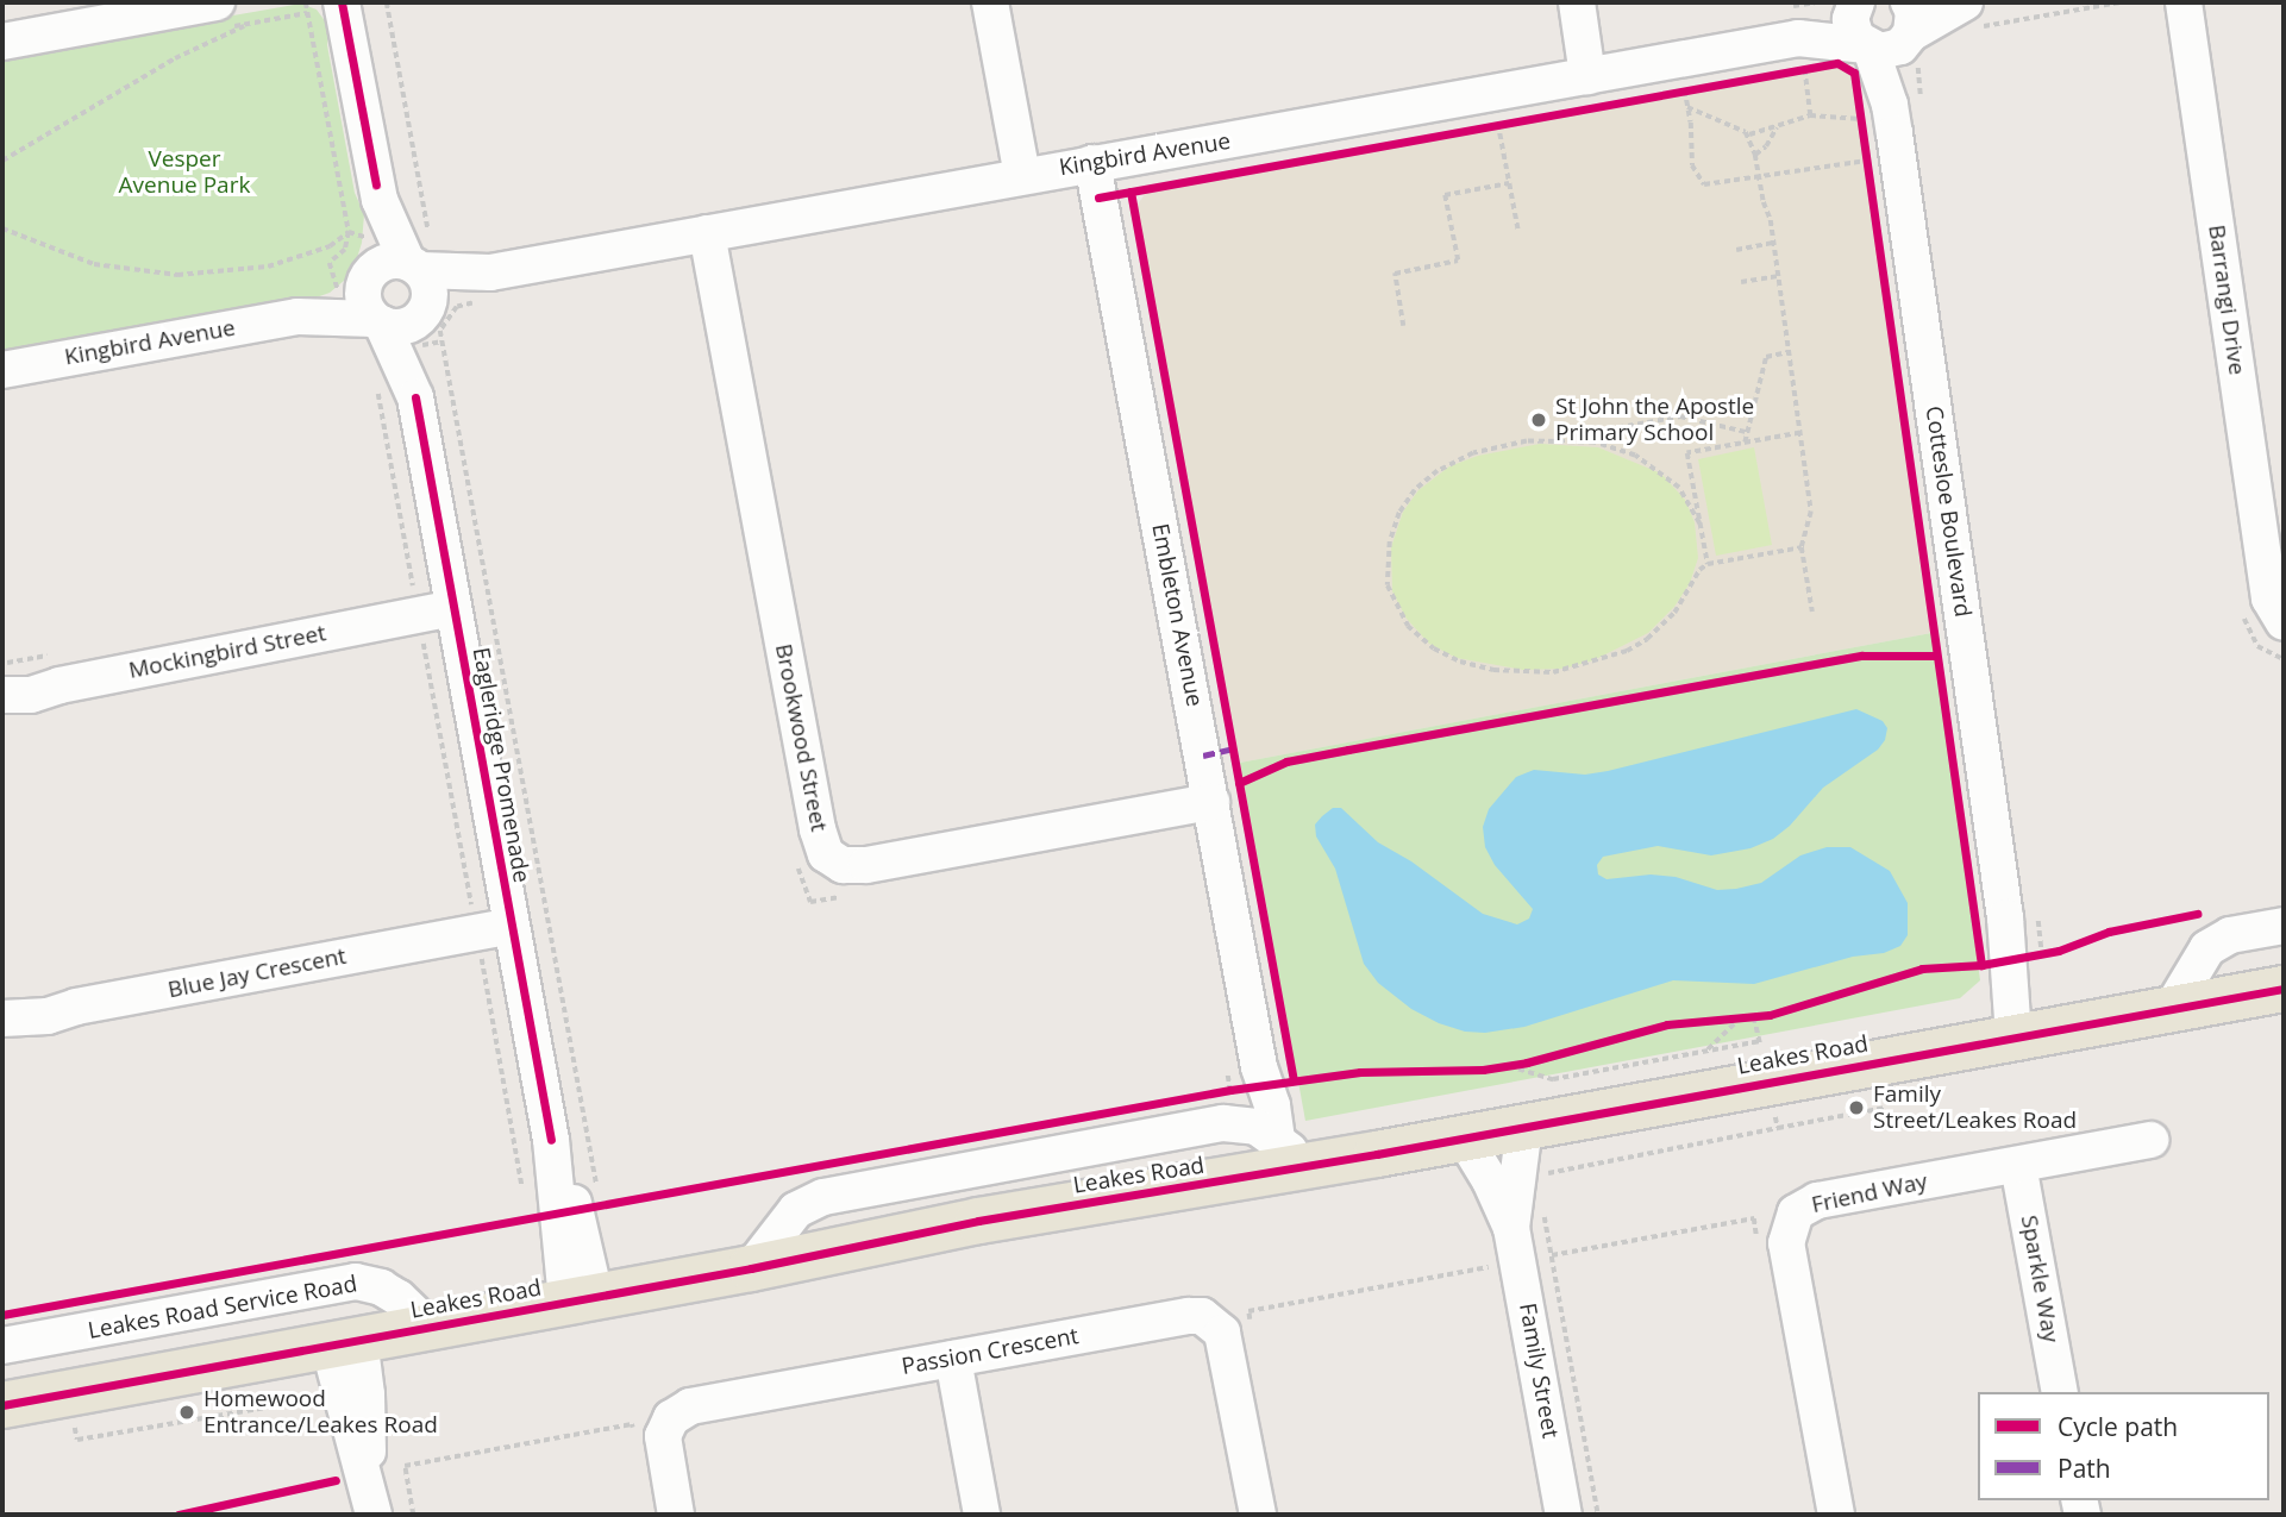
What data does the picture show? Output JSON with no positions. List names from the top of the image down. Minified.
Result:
{"streets":{"main road":["Leakes Road"],"street":["Kingbird Avenue","Barrangi Drive","Cottesloe Boulevard","Embleton Avenue","Mockingbird Street","Brookwood Street","Eagleridge Promenade","Blue Jay Crescent","Friend Way","Sparkle Way","Leakes Road Service Road","Passion Crescent","Family Street"]},"crossings":[["Kingbird Avenue","Cottesloe Boulevard"],["Kingbird Avenue","Embleton Avenue"],["Kingbird Avenue","Brookwood Street"],["Kingbird Avenue","Eagleridge Promenade"],["Cottesloe Boulevard","Leakes Road"],["Embleton Avenue","Brookwood Street"],["Embleton Avenue","Leakes Road"],["Mockingbird Street","Eagleridge Promenade"],["Eagleridge Promenade","Blue Jay Crescent"],["Eagleridge Promenade","Leakes Road"],["Leakes Road","Leakes Road Service Road"],["Leakes Road","Family Street"],["Friend Way","Sparkle Way"]],"parks":["Vesper Avenue Park"],"places":["St John the Apostle Primary School","Family Street/Leakes Road","Homewood Entrance/Leakes Road"],"legend":["Cycle path","Path"]}
